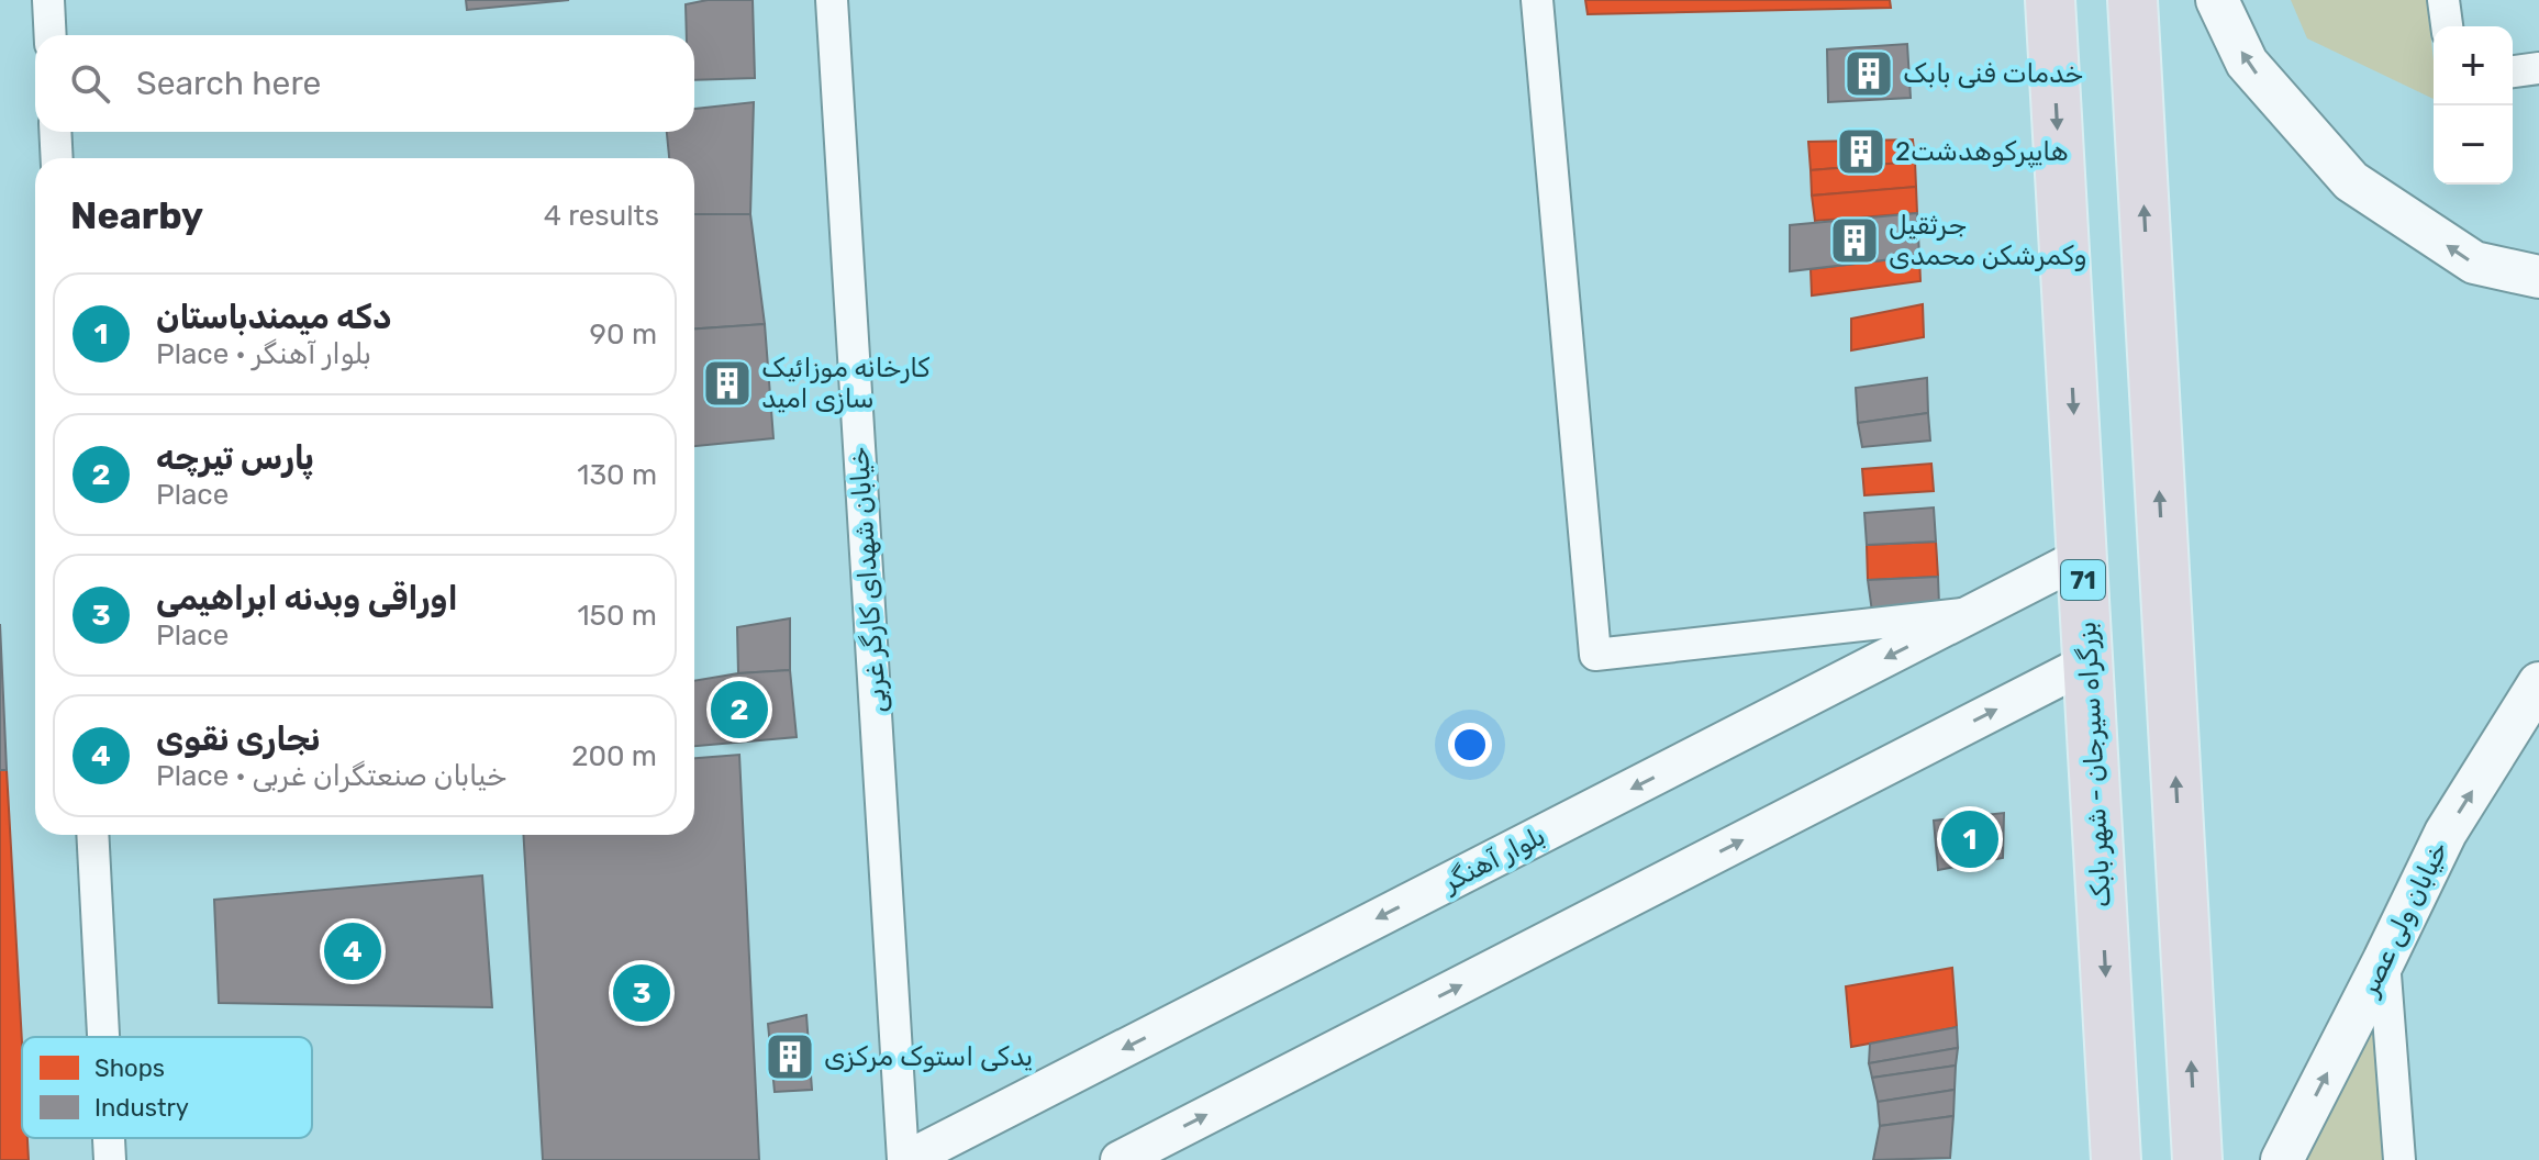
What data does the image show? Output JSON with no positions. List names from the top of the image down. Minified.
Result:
{"streets":{"highway":["71","بزرگراه سیرجان - شهر بابک"],"main road":["خیابان ولی عصر"],"street":["خیابان شهدای کارگر غربی","بلوار آهنگر"]},"crossings":[["خیابان شهدای کارگر غربی","بلوار آهنگر"],["بزرگراه سیرجان - شهر بابک","بلوار آهنگر"]],"one_way":["خیابان ولی عصر"],"places":{"building":["خدمات فنی بابک","هایپرکوهدشت2","جرثقیل وکمرشکن محمدی","کارخانه موزائیک سازی امید","یدکی استوک مرکزی"]},"legend":["Shops","Industry"],"page":{"map_buttons":["+","−"],"search":"Search here","heading":["Nearby","4 results"],"list":[{"mark":"1","name":"دکه میمندباستان","note":"Place · بلوار آهنگر","value":"90 m"},{"mark":"2","name":"پارس تیرچه","note":"Place","value":"130 m"},{"mark":"3","name":"اوراقی وبدنه ابراهیمی","note":"Place","value":"150 m"},{"mark":"4","name":"نجاری نقوی","note":"Place · خیابان صنعتگران غربی","value":"200 m"}],"pins":["2","1","4","3"]}}
